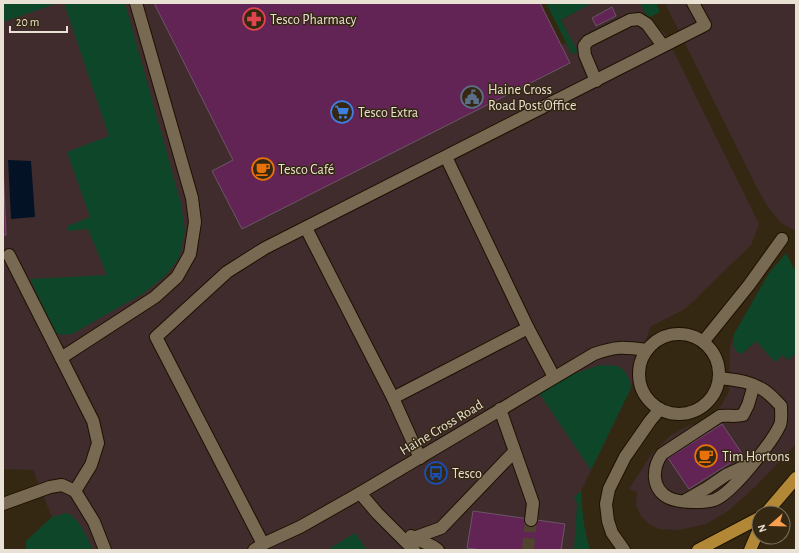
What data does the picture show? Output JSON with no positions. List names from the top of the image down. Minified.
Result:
{"streets":{"street":["Haine Cross Road"]},"places":{"pharmacy":["Tesco Pharmacy"],"public building":["Haine Cross Road Post Office"],"supermarket":["Tesco Extra"],"cafe":["Tesco Café","Tim Hortons"],"bus stop":["Tesco"]},"scale_bar":"20 m","north":"left"}
